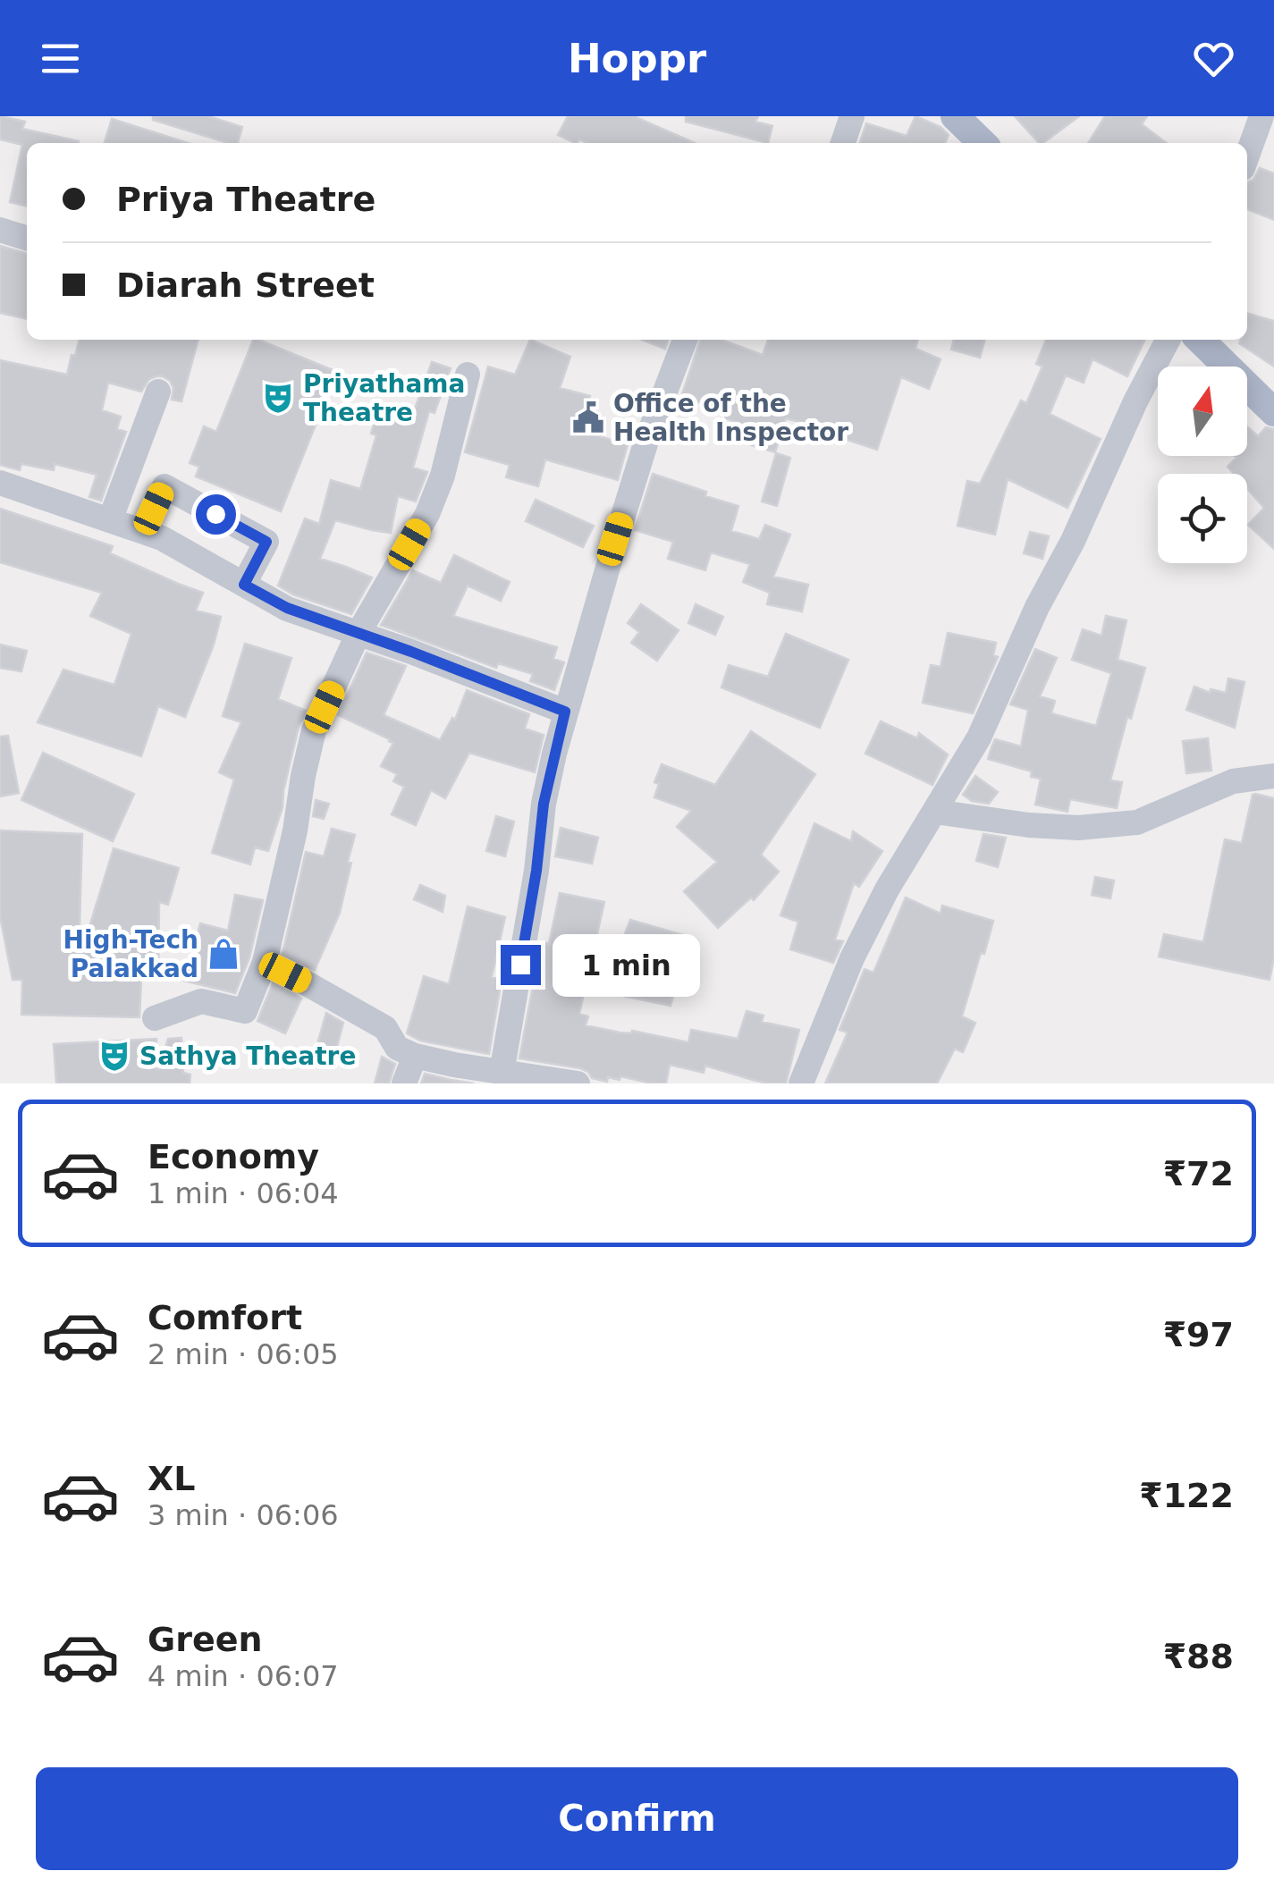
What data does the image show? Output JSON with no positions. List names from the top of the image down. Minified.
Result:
{"places":{"theatre":["Priyathama Theatre","Sathya Theatre"],"public building":["Office of the Health Inspector"],"shop":["High-Tech Palakkad"]},"north":"top","page":{"header":"Hoppr","banner":["Priya Theatre","Diarah Street"],"bubble":"1 min","list":[{"name":"Economy","note":"1 min · 06:04","value":"₹72"},{"name":"Comfort","note":"2 min · 06:05","value":"₹97"},{"name":"XL","note":"3 min · 06:06","value":"₹122"},{"name":"Green","note":"4 min · 06:07","value":"₹88"}],"buttons":"Confirm"}}
